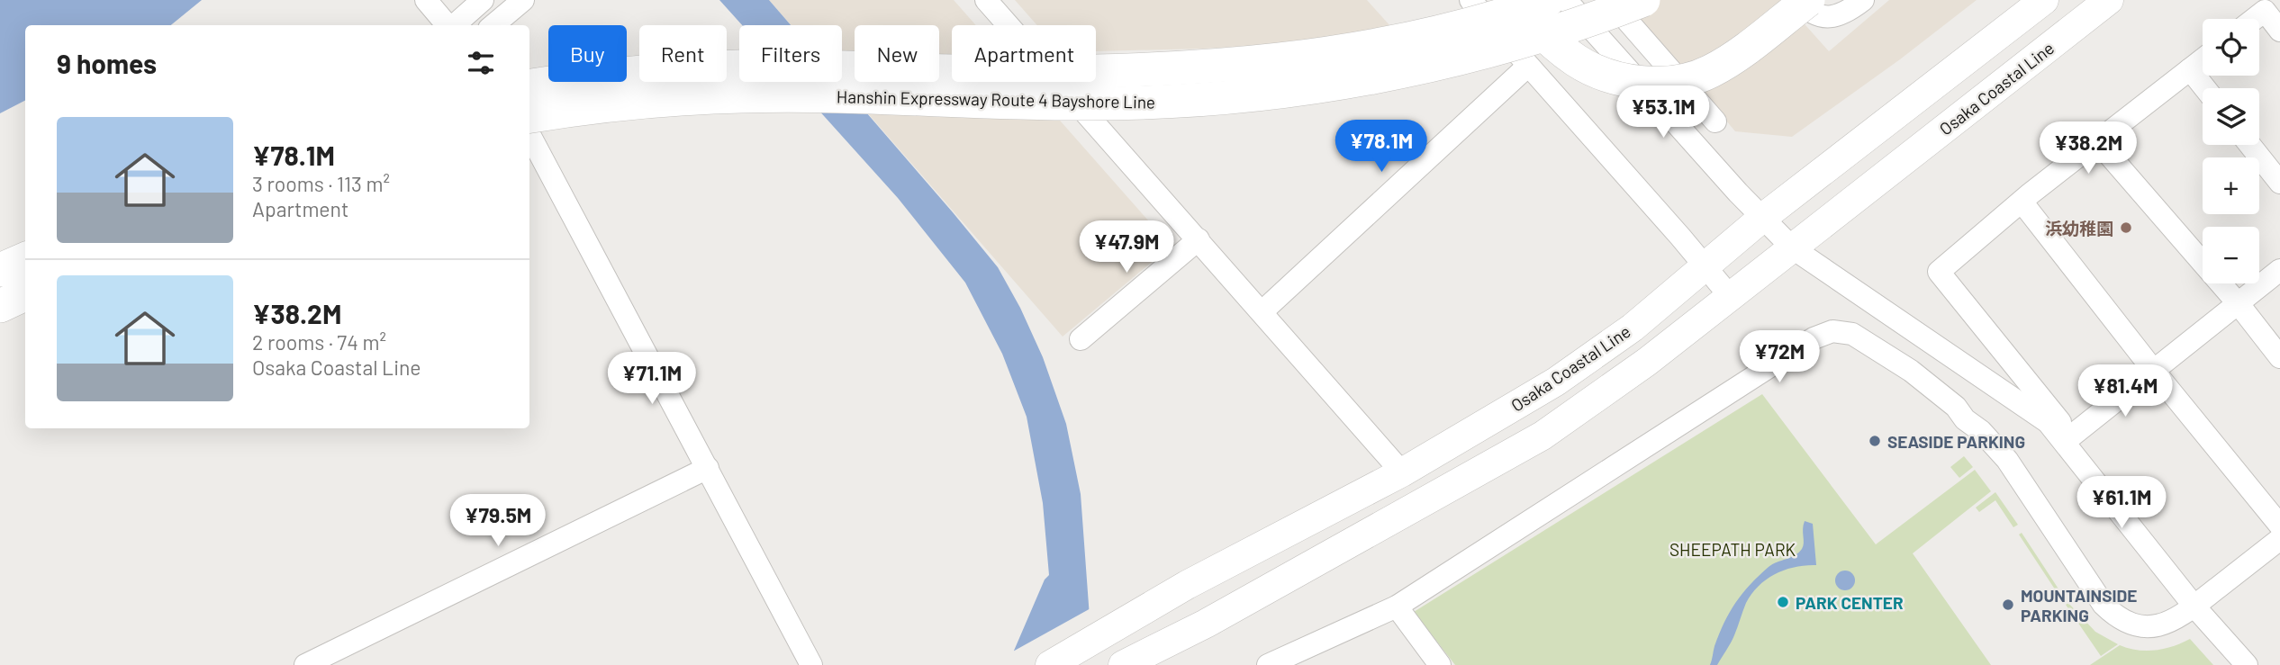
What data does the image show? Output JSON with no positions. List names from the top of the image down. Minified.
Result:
{"streets":{"highway":["Hanshin Expressway Route 4 Bayshore Line"],"main road":["Osaka Coastal Line"]},"parks":["SHEEPATH PARK"],"places":["浜幼稚園","SEASIDE PARKING","PARK CENTER","MOUNTAINSIDE PARKING"],"page":{"map_buttons":["+","−"],"chip":["Buy","Rent","Filters","New","Apartment"],"heading":"9 homes","price":["¥53.1M","¥78.1M","¥38.2M","¥47.9M","¥72M","¥71.1M","¥81.4M","¥61.1M","¥79.5M"],"list":[{"name":"¥78.1M","note":"3 rooms · 113 m² · Apartment"},{"name":"¥38.2M","note":"2 rooms · 74 m² · Osaka Coastal Line"}]}}
